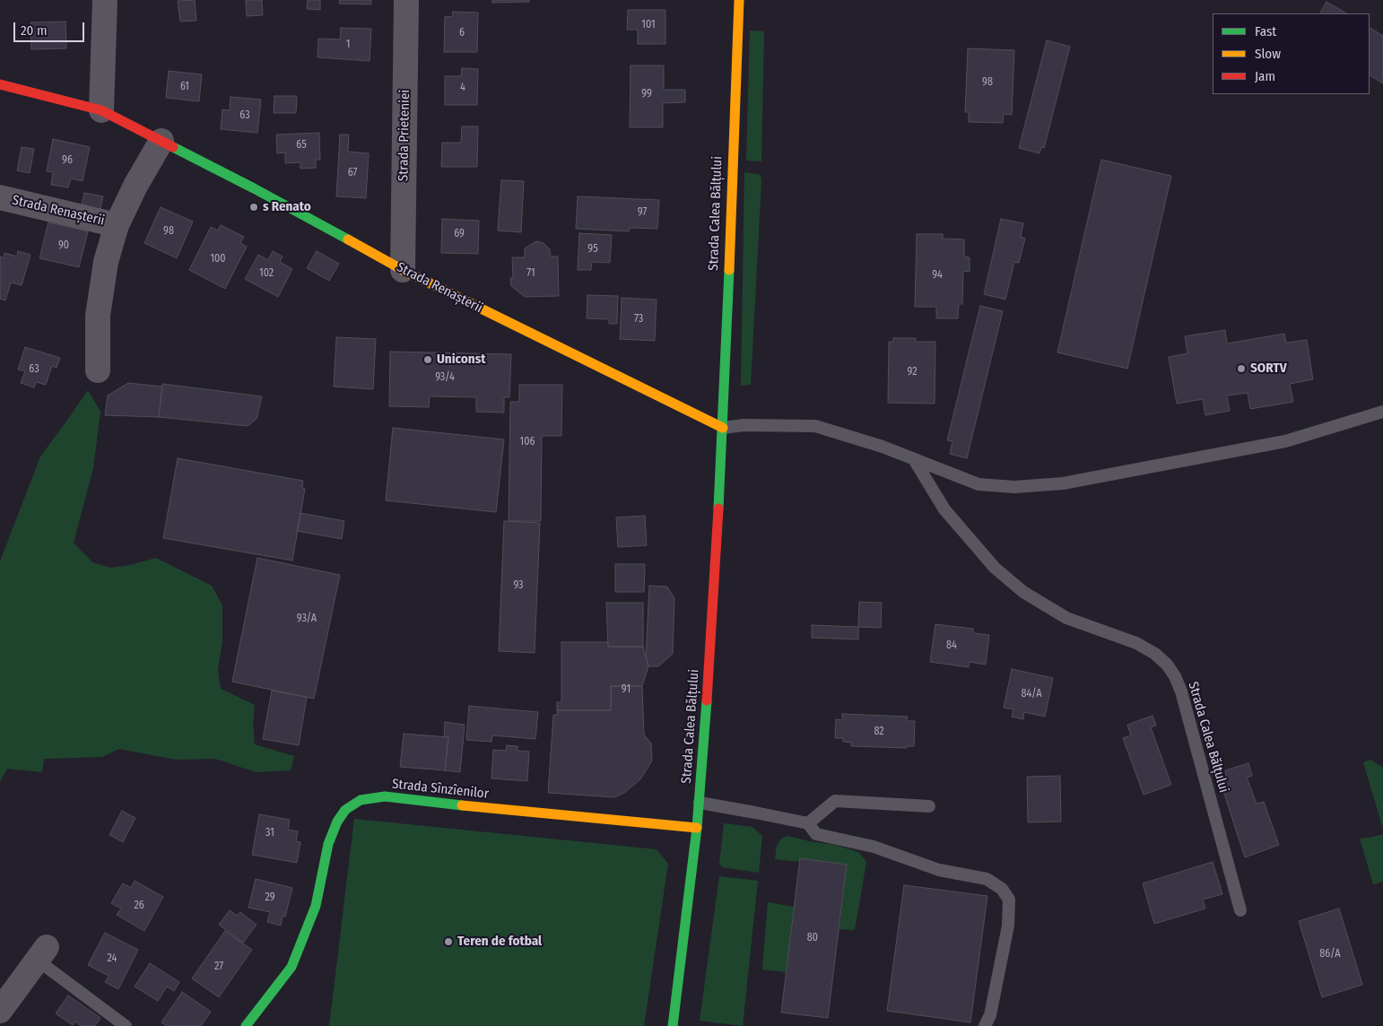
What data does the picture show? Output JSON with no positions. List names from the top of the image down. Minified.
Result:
{"streets":{"street":["Strada Prieteniei","Strada Renașterii","Strada Calea Bălțului","Strada Sînzîenilor"]},"crossings":[["Strada Prieteniei","Strada Renașterii"],["Strada Renașterii","Strada Calea Bălțului"],["Strada Calea Bălțului","Strada Sînzîenilor"]],"places":["s Renato","Uniconst","SORTV","Teren de fotbal"],"house_numbers":["101","6","1","98","61","4","99","63","65","96","67","97","98","69","90","95","100","102","71","94","73","63","92","93/4","106","93","93/A","84","91","84/A","82","31","29","26","80","86/A","24","27"],"legend":["Fast","Slow","Jam"],"scale_bar":"20 m"}
